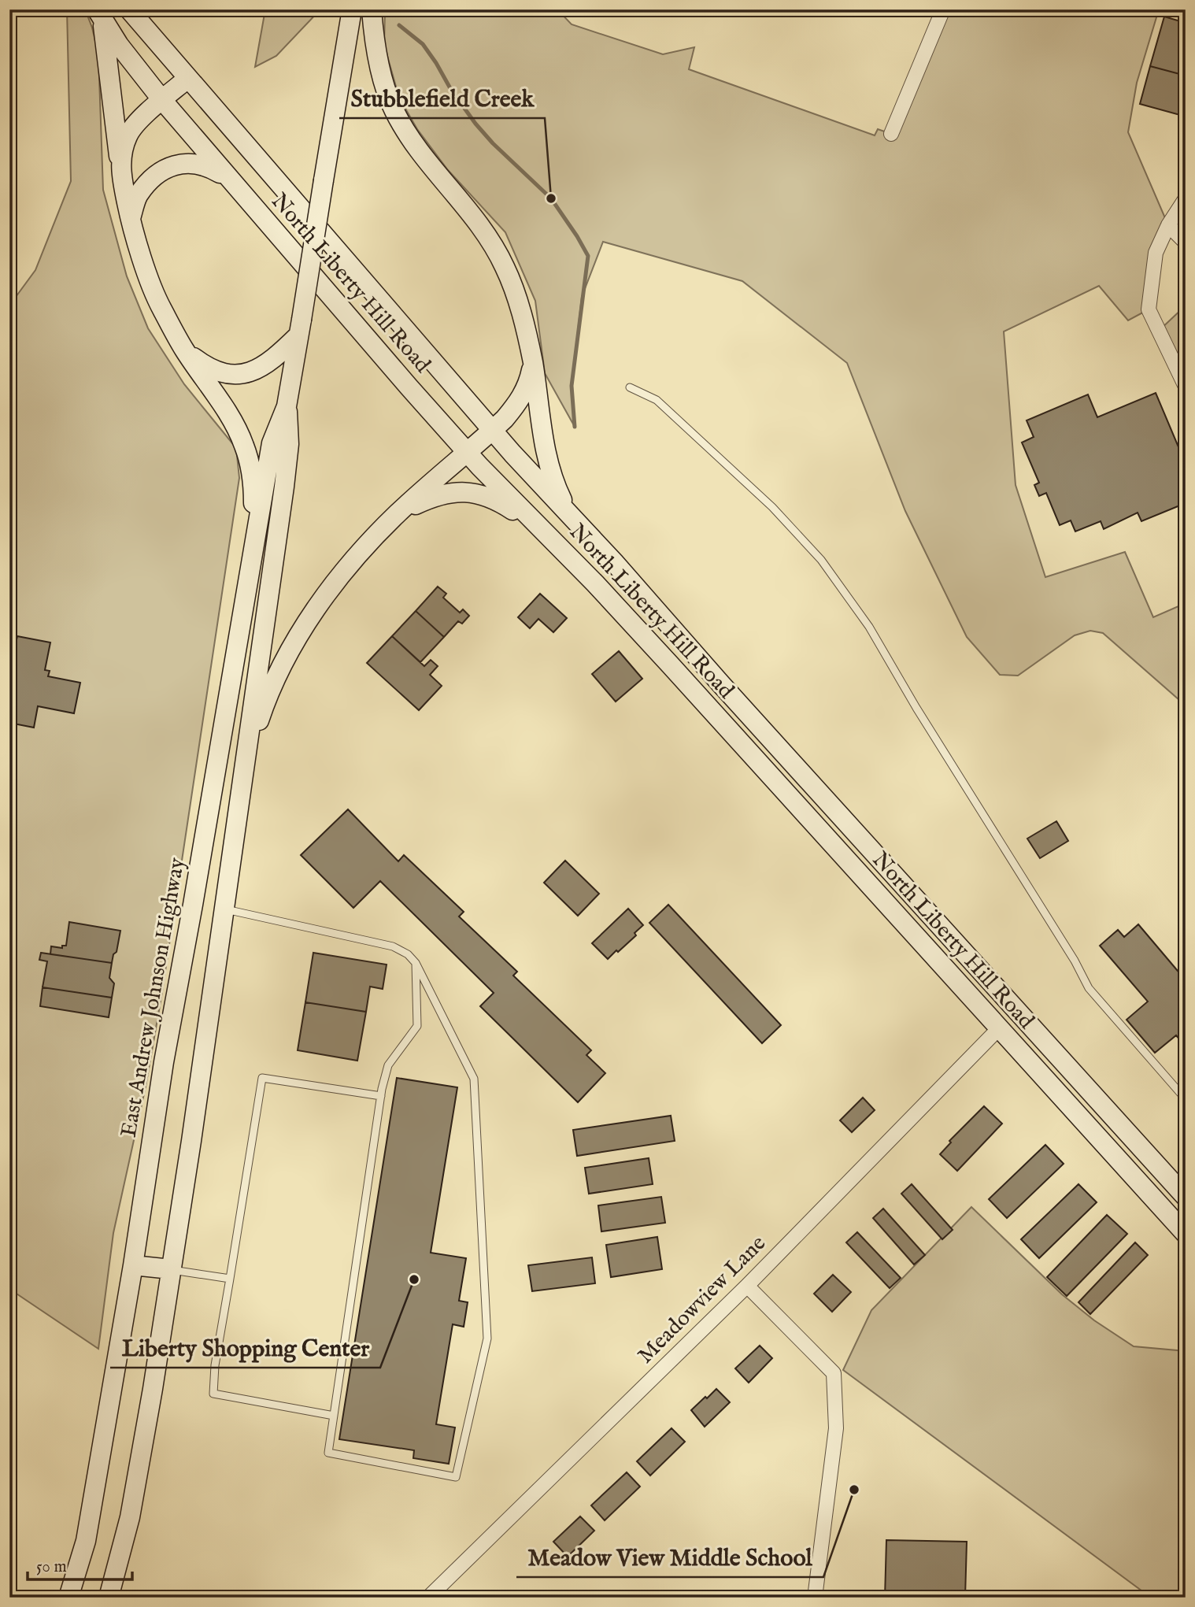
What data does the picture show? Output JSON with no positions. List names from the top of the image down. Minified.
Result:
{"streets":{"main road":["North Liberty Hill Road","East Andrew Johnson Highway"],"street":["Meadowview Lane"]},"crossings":[["North Liberty Hill Road","Meadowview Lane"]],"places":["Stubblefield Creek","Liberty Shopping Center","Meadow View Middle School"],"scale_bar":"50 m"}
